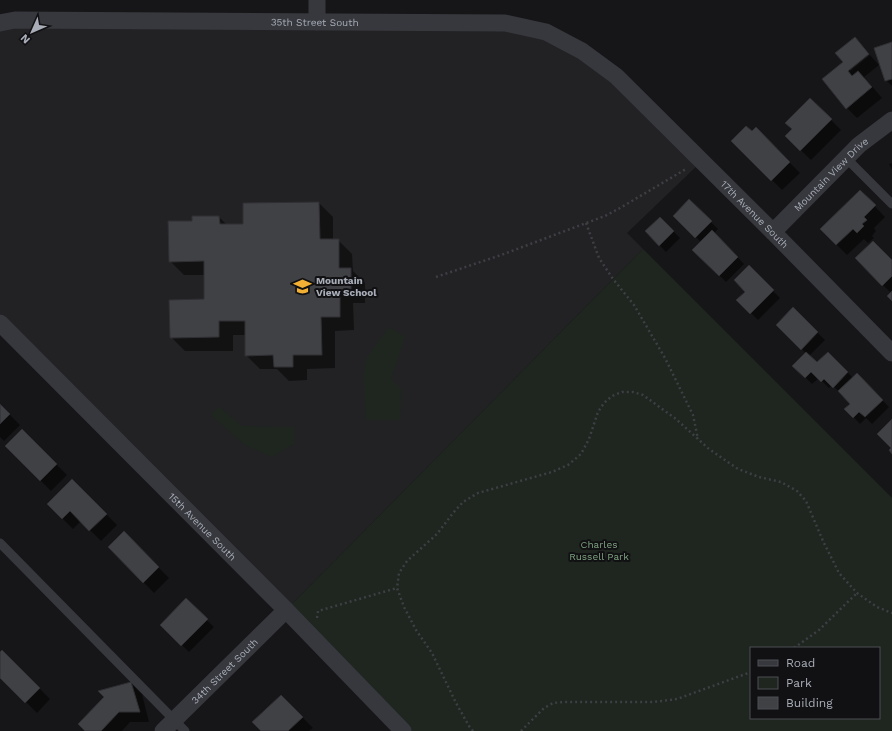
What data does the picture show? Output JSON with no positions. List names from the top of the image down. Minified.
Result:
{"streets":{"street":["35th Street South","Mountain View Drive","17th Avenue South","15th Avenue South","34th Street South"]},"crossings":[["35th Street South","17th Avenue South"],["Mountain View Drive","17th Avenue South"],["15th Avenue South","34th Street South"]],"parks":["Charles Russell Park"],"places":{"school or university":["Mountain View School"]},"legend":["Road","Park","Building"],"north":"bottom left"}
